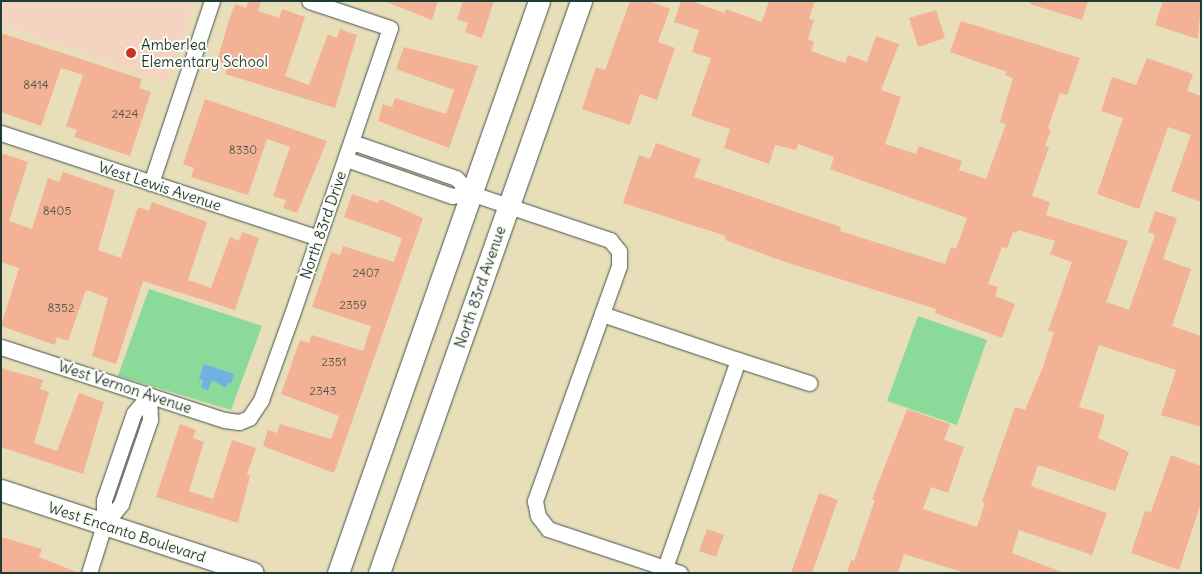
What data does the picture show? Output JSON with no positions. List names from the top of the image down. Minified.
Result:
{"streets":{"main road":["North 83rd Avenue","West Encanto Boulevard"],"street":["West Lewis Avenue","North 83rd Drive","West Vernon Avenue"]},"crossings":[["West Lewis Avenue","North 83rd Drive"],["North 83rd Drive","West Vernon Avenue"]],"places":["Amberlea Elementary School"],"house_numbers":["8414","2424","8330","8405","2407","2359","8352","2351","2343"]}
